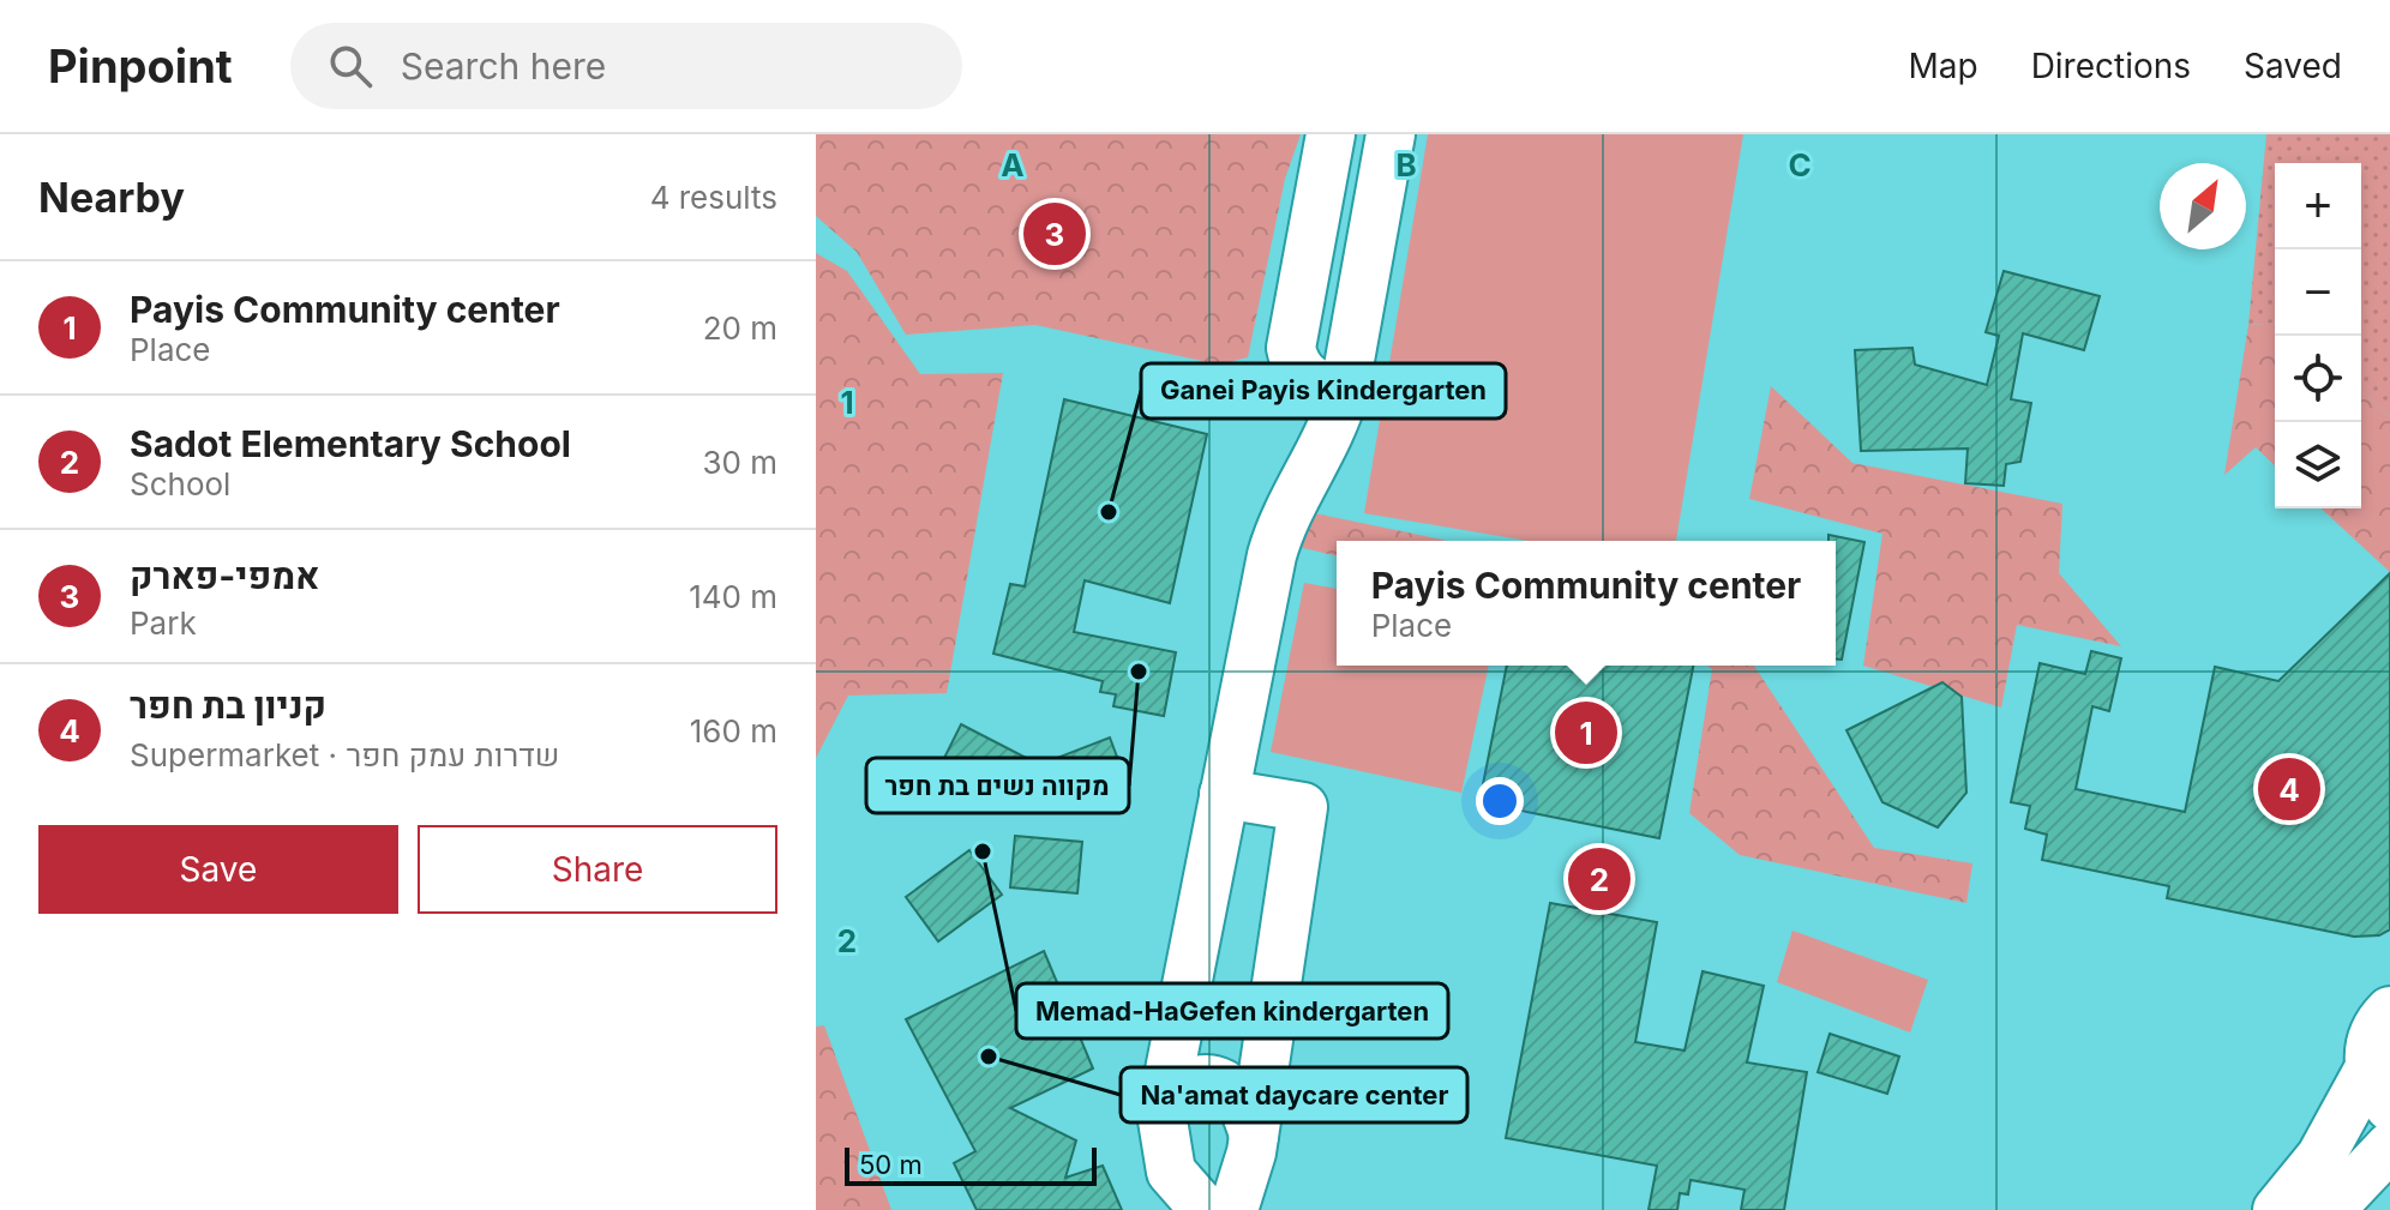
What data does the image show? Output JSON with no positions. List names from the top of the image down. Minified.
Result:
{"places":["Ganei Payis Kindergarten","מקווה נשים בת חפר","Memad-HaGefen kindergarten","Na'amat daycare center"],"scale_bar":"50 m","north":"top right","page":{"header":"Pinpoint","search":"Search here","nav":["Map","Directions","Saved"],"heading":["Nearby","4 results"],"map_buttons":["+","−"],"pins":["3","1","4","2"],"list":[{"mark":"1","name":"Payis Community center","note":"Place","value":"20 m"},{"mark":"2","name":"Sadot Elementary School","note":"School","value":"30 m"},{"mark":"3","name":"אמפי-פארק","note":"Park","value":"140 m"},{"mark":"4","name":"קניון בת חפר","note":"Supermarket · שדרות עמק חפר","value":"160 m"}],"popup":["Payis Community center","Place"],"buttons":["Save","Share"],"scale":"50 m"},"grid":{"columns":["A","B","C"],"rows":["1","2"]}}
